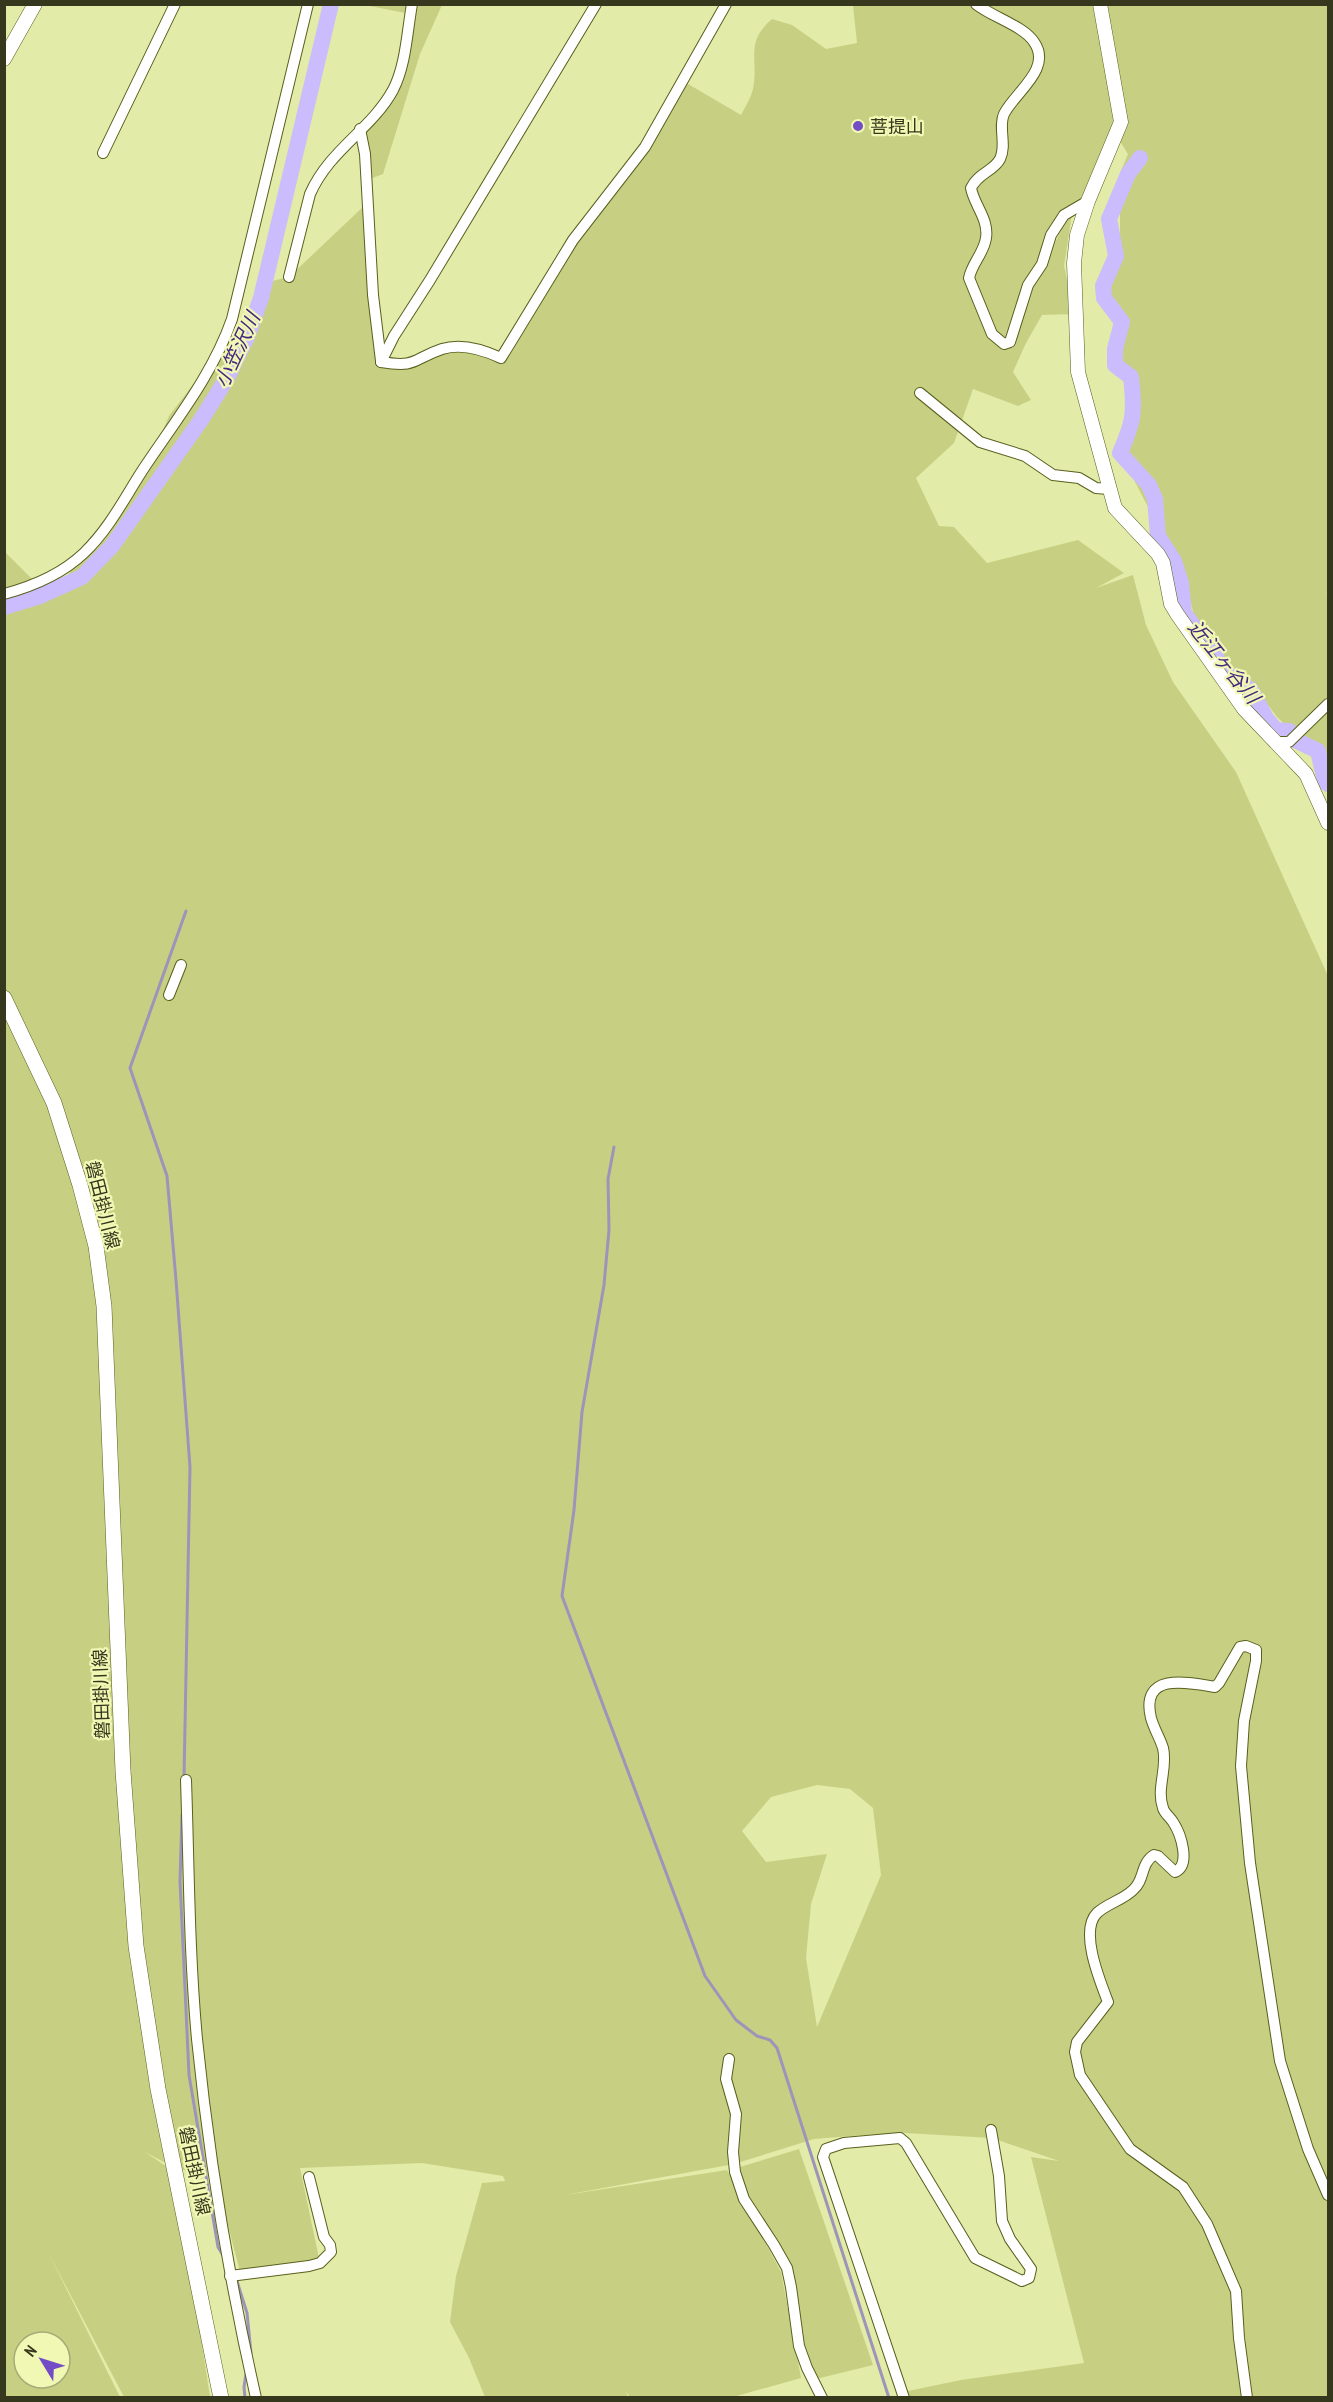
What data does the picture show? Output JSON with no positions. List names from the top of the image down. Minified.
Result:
{"streets":{"main road":["磐田掛川線"]},"water":["小笠沢川","近江ヶ谷川"],"places":["菩提山"],"north":"top left"}
